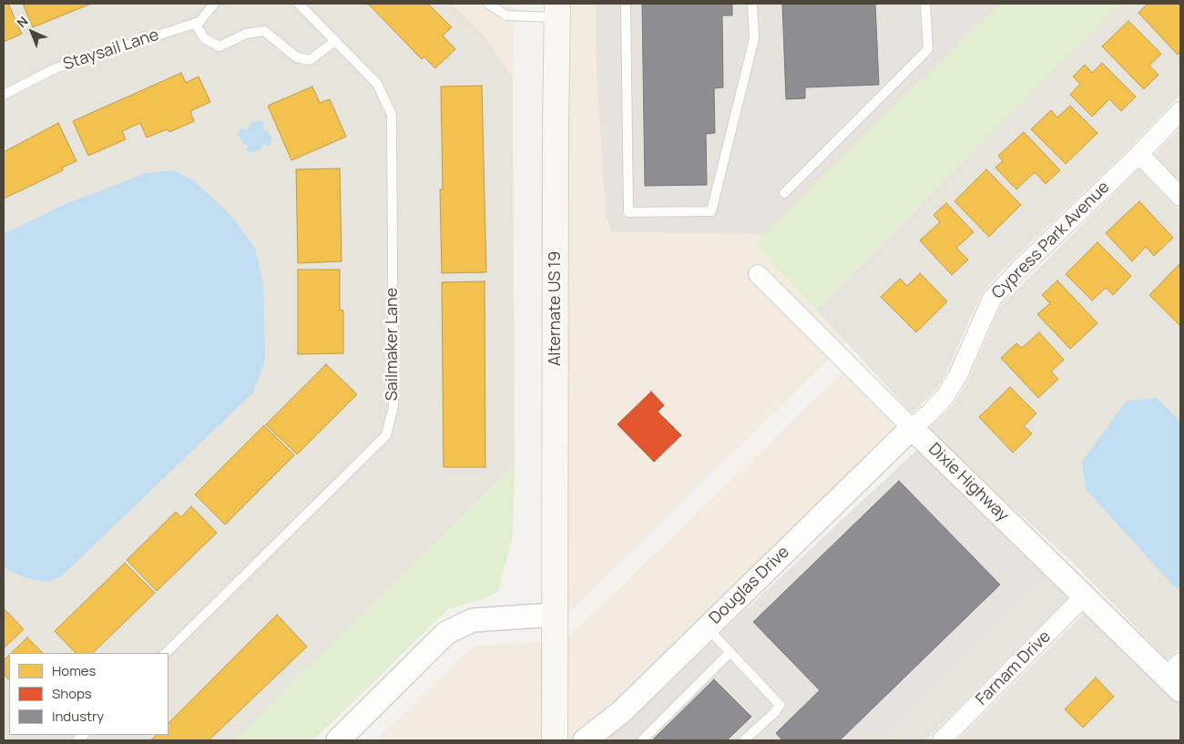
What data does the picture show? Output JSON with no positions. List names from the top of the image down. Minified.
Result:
{"streets":{"main road":["Alternate US 19"],"street":["Cypress Park Avenue","Dixie Highway","Douglas Drive","Farnam Drive"],"lane":["Staysail Lane","Sailmaker Lane"]},"crossings":[["Cypress Park Avenue","Dixie Highway"],["Cypress Park Avenue","Douglas Drive"],["Dixie Highway","Douglas Drive"],["Dixie Highway","Farnam Drive"]],"legend":["Homes","Shops","Industry"],"north":"top left"}
